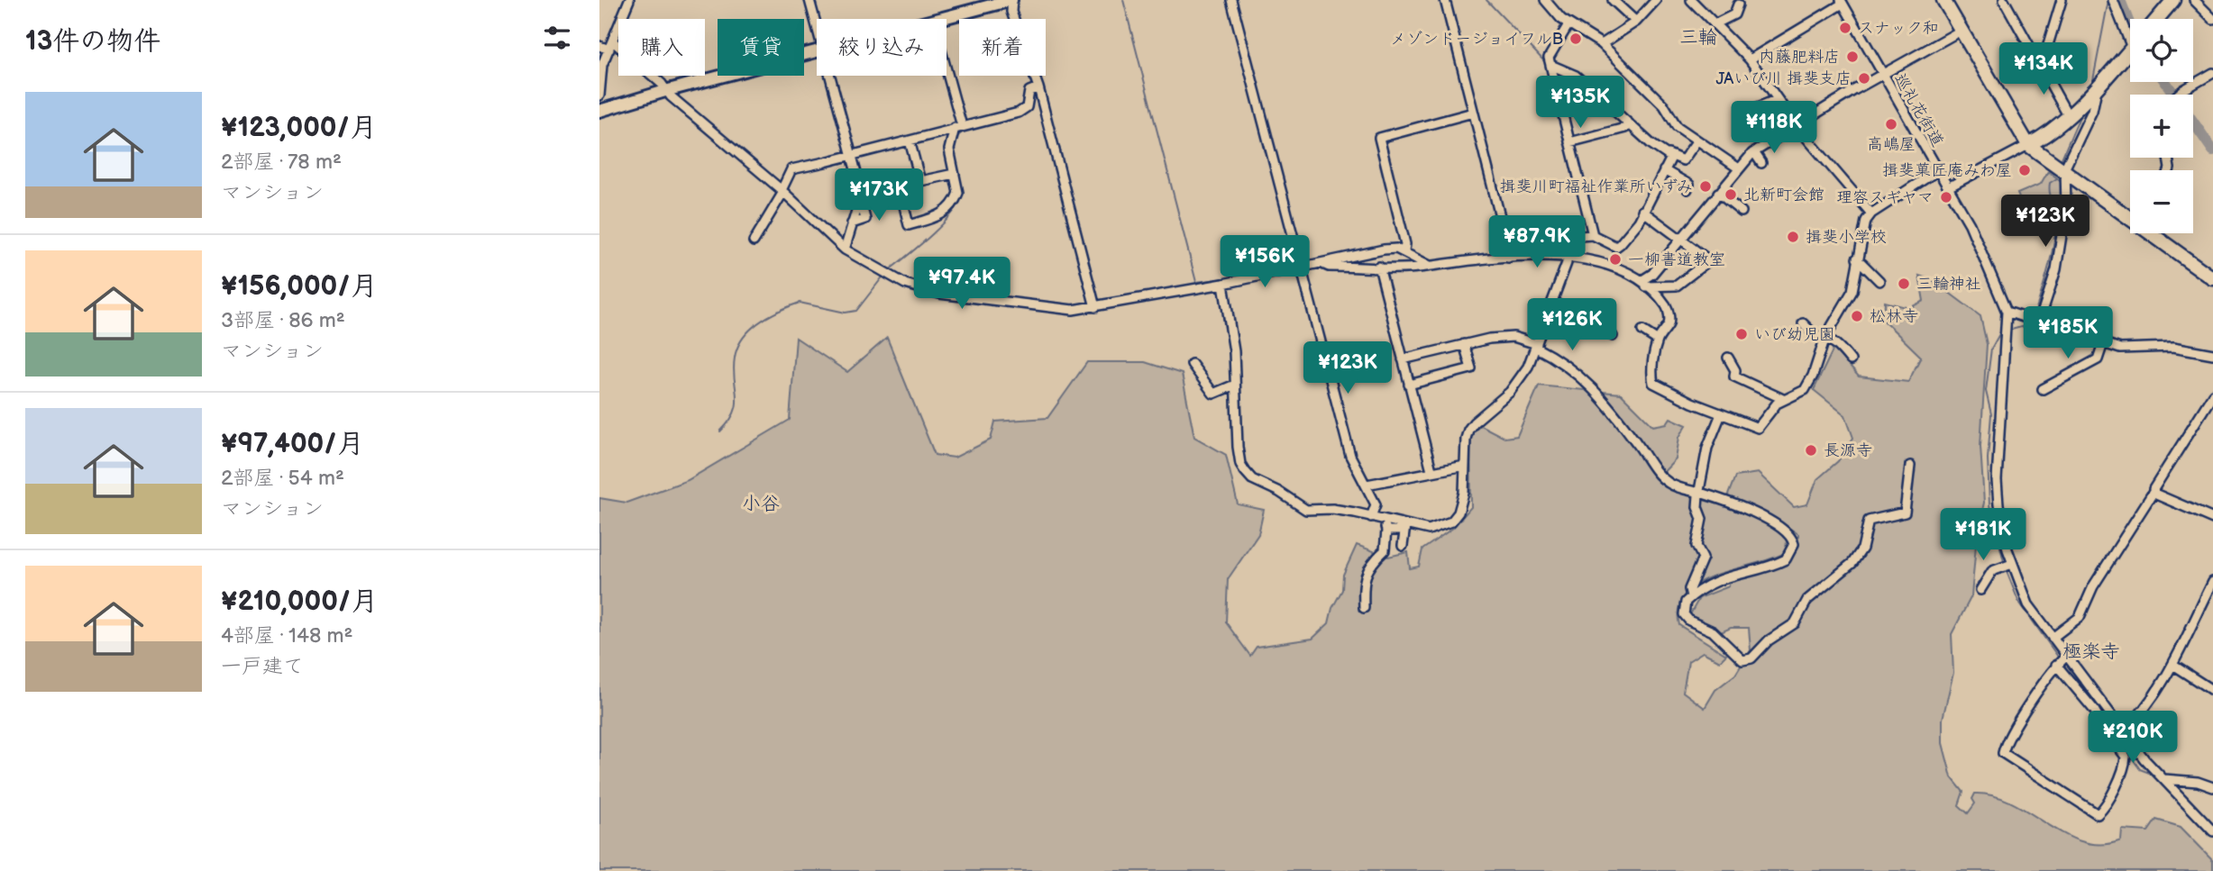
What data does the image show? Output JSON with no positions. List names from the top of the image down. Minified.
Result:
{"streets":{"street":["巡礼花街道"]},"districts":["三輪","小谷","極楽寺"],"places":["スナック和","メゾンドージョイフルB","内藤肥料店","JAいび川 揖斐支店","高嶋屋","揖斐菓匠庵みわ屋","揖斐川町福祉作業所いずみ","北新町会館","理容スギヤマ","揖斐小学校","一柳書道教室","三輪神社","松林寺","いび幼児園","長源寺"],"page":{"heading":"13件の物件","map_buttons":["+","−"],"chip":["購入","賃貸","絞り込み","新着"],"price":["¥134K","¥135K","¥118K","¥173K","¥123K","¥87.9K","¥156K","¥97.4K","¥126K","¥185K","¥123K","¥181K","¥210K"],"list":[{"name":"¥123,000/月","note":"2部屋 · 78 m² · マンション"},{"name":"¥156,000/月","note":"3部屋 · 86 m² · マンション"},{"name":"¥97,400/月","note":"2部屋 · 54 m² · マンション"},{"name":"¥210,000/月","note":"4部屋 · 148 m² · 一戸建て"}]}}
